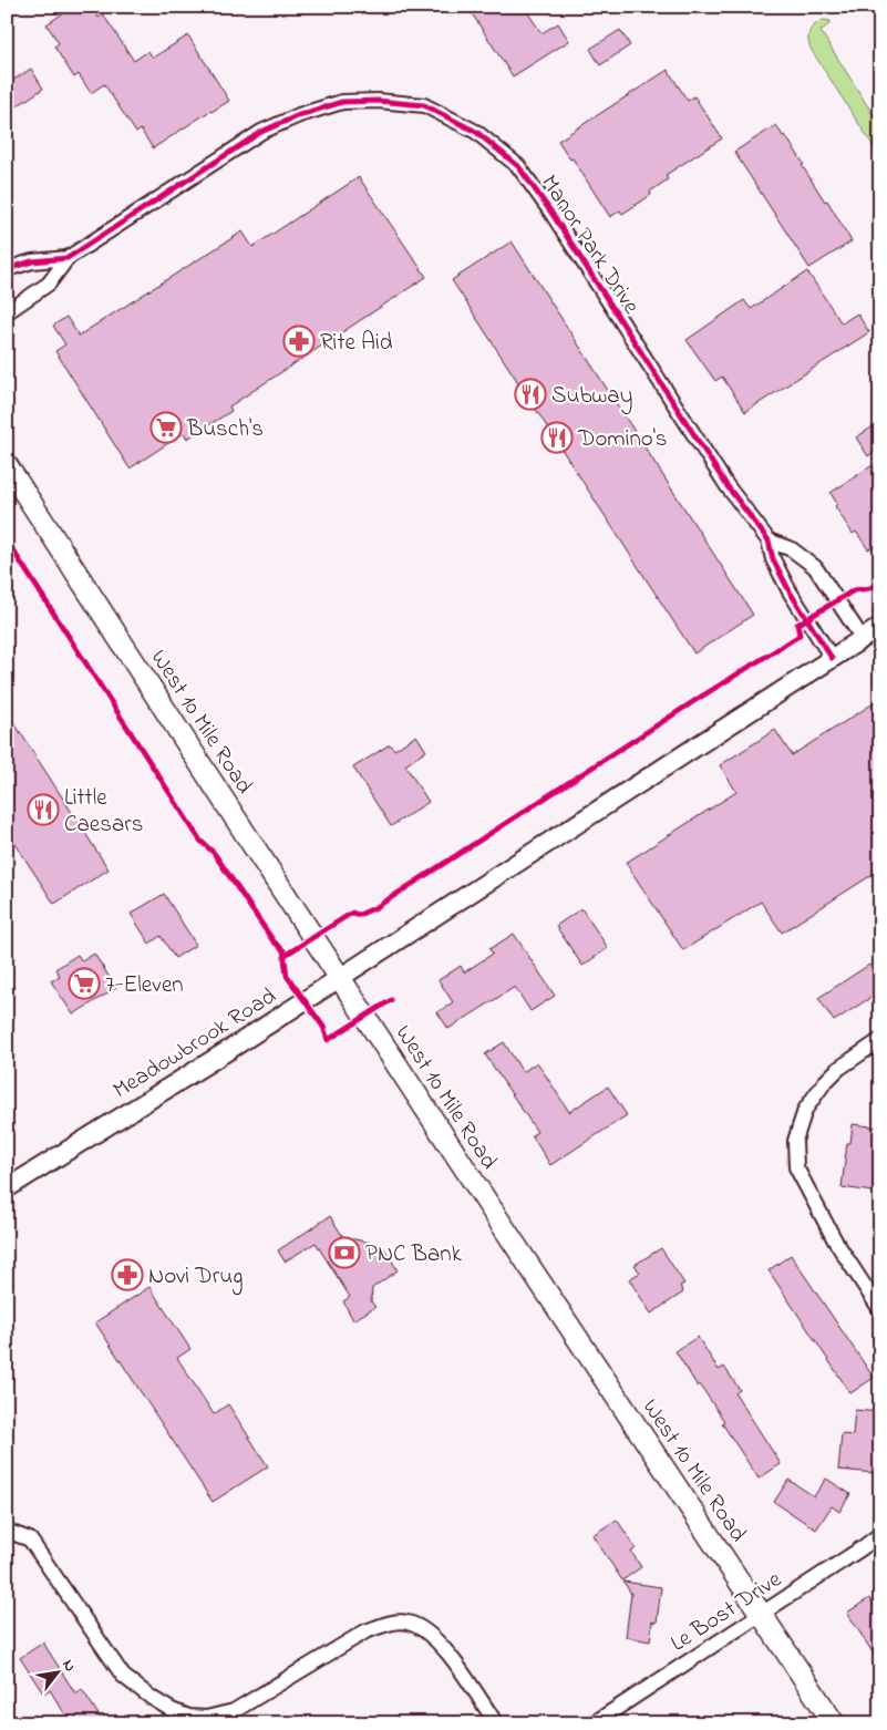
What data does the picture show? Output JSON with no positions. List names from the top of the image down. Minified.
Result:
{"streets":{"main road":["West 10 Mile Road"],"street":["Manor Park Drive","Meadowbrook Road","Le Bost Drive"]},"crossings":[["Manor Park Drive","Meadowbrook Road"],["West 10 Mile Road","Meadowbrook Road"],["West 10 Mile Road","Le Bost Drive"]],"places":{"pharmacy":["Rite Aid","Novi Drug"],"restaurant":["Subway","Domino's","Little Caesars"],"supermarket":["Busch's","7-Eleven"],"bank":["PNC Bank"]},"north":"top right"}
